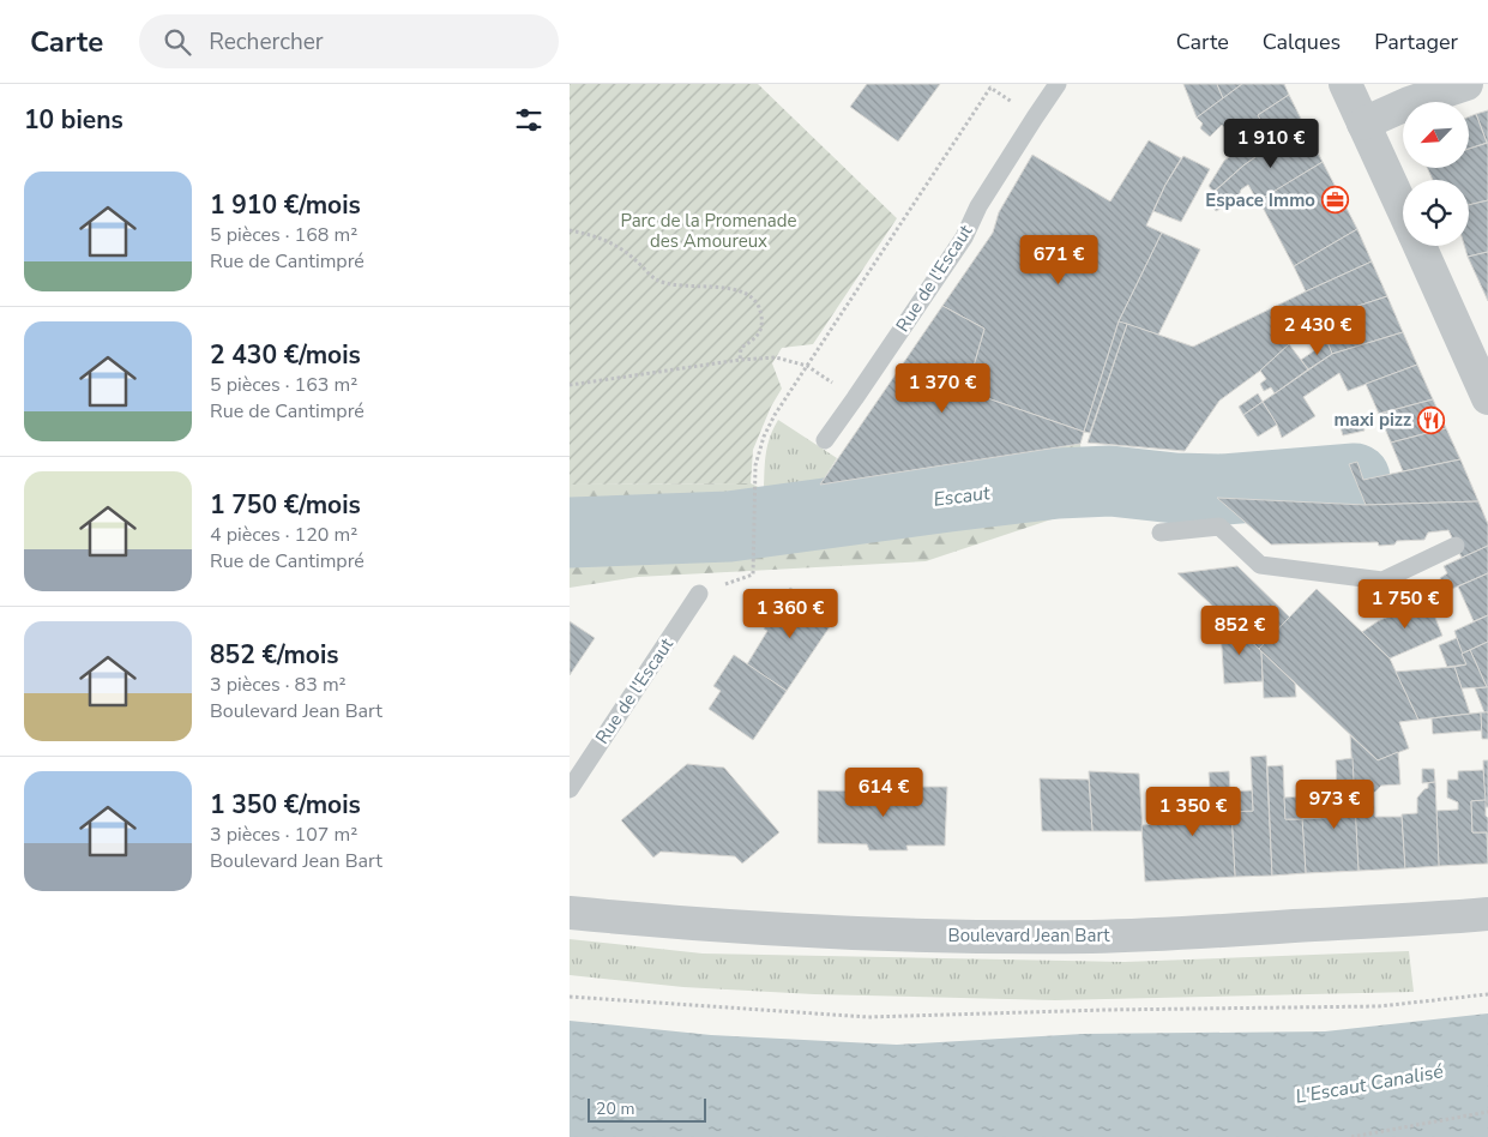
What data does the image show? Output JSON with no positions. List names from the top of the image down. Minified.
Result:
{"streets":{"street":["Boulevard Jean Bart"],"lane":["Rue de l'Escaut"]},"water":["Escaut","L'Escaut Canalisé"],"parks":["Parc de la Promenade des Amoureux"],"places":{"office":["Espace Immo"],"restaurant":["maxi pizz"]},"scale_bar":"20 m","north":"bottom left","page":{"header":"Carte","search":"Rechercher","nav":["Carte","Calques","Partager"],"heading":"10 biens","price":["1 910 €","671 €","2 430 €","1 370 €","1 750 €","1 360 €","852 €","614 €","973 €","1 350 €"],"list":[{"name":"1 910 €/mois","note":"5 pièces · 168 m² · Rue de Cantimpré"},{"name":"2 430 €/mois","note":"5 pièces · 163 m² · Rue de Cantimpré"},{"name":"1 750 €/mois","note":"4 pièces · 120 m² · Rue de Cantimpré"},{"name":"852 €/mois","note":"3 pièces · 83 m² · Boulevard Jean Bart"},{"name":"1 350 €/mois","note":"3 pièces · 107 m² · Boulevard Jean Bart"}],"scale":"20 m"}}
